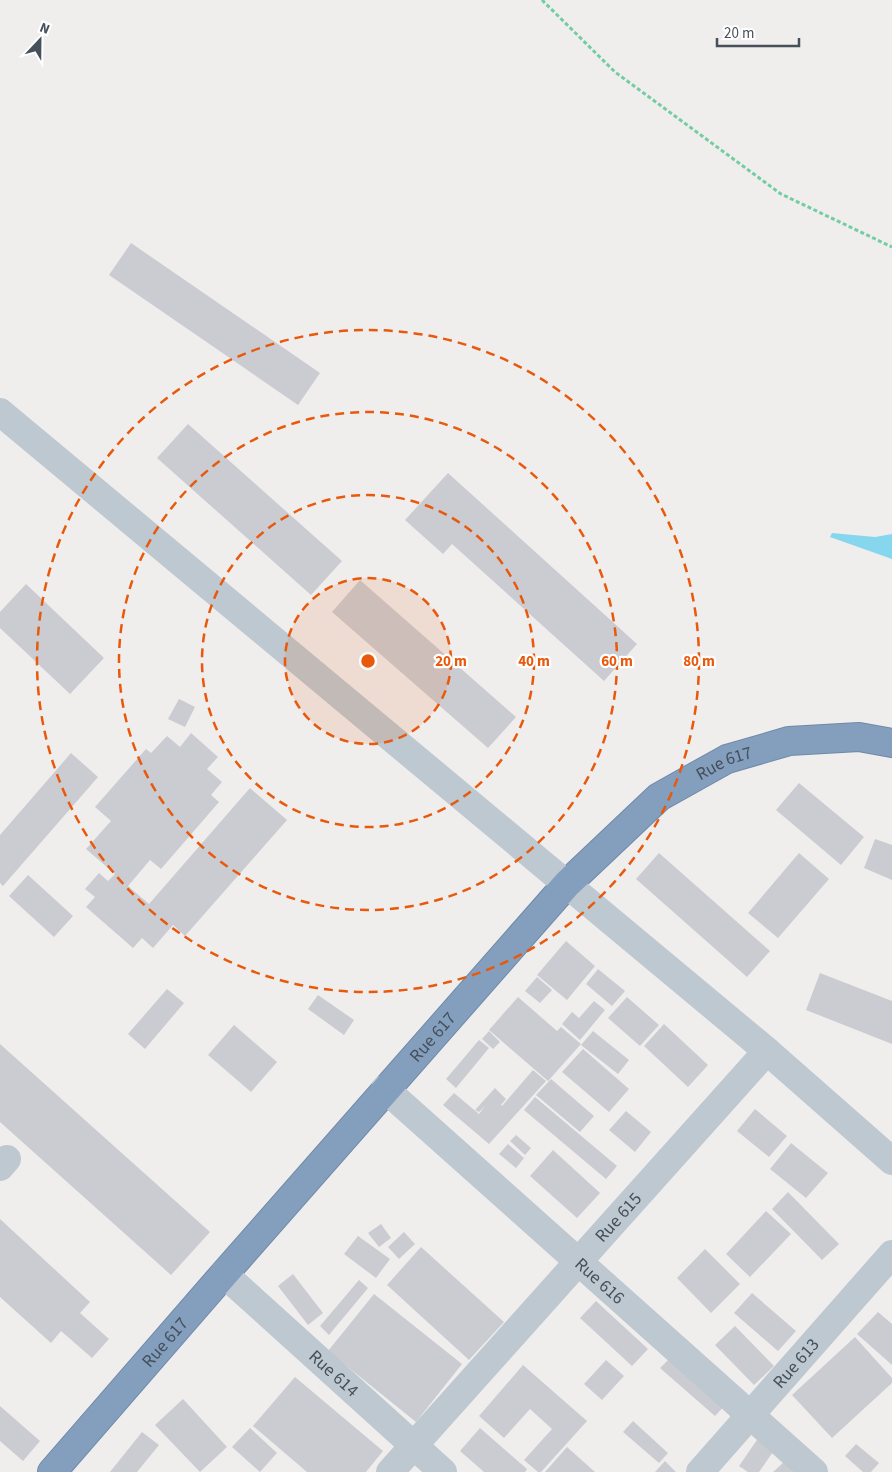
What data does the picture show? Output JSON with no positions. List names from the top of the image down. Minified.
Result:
{"streets":{"highway":["Rue 617"],"street":["Rue 615","Rue 616","Rue 613","Rue 614"]},"crossings":[["Rue 617","Rue 616"],["Rue 617","Rue 614"],["Rue 615","Rue 616"],["Rue 615","Rue 614"],["Rue 616","Rue 613"]],"scale_bar":"20 m","north":"top","rings":["20 m","40 m","60 m","80 m"]}
